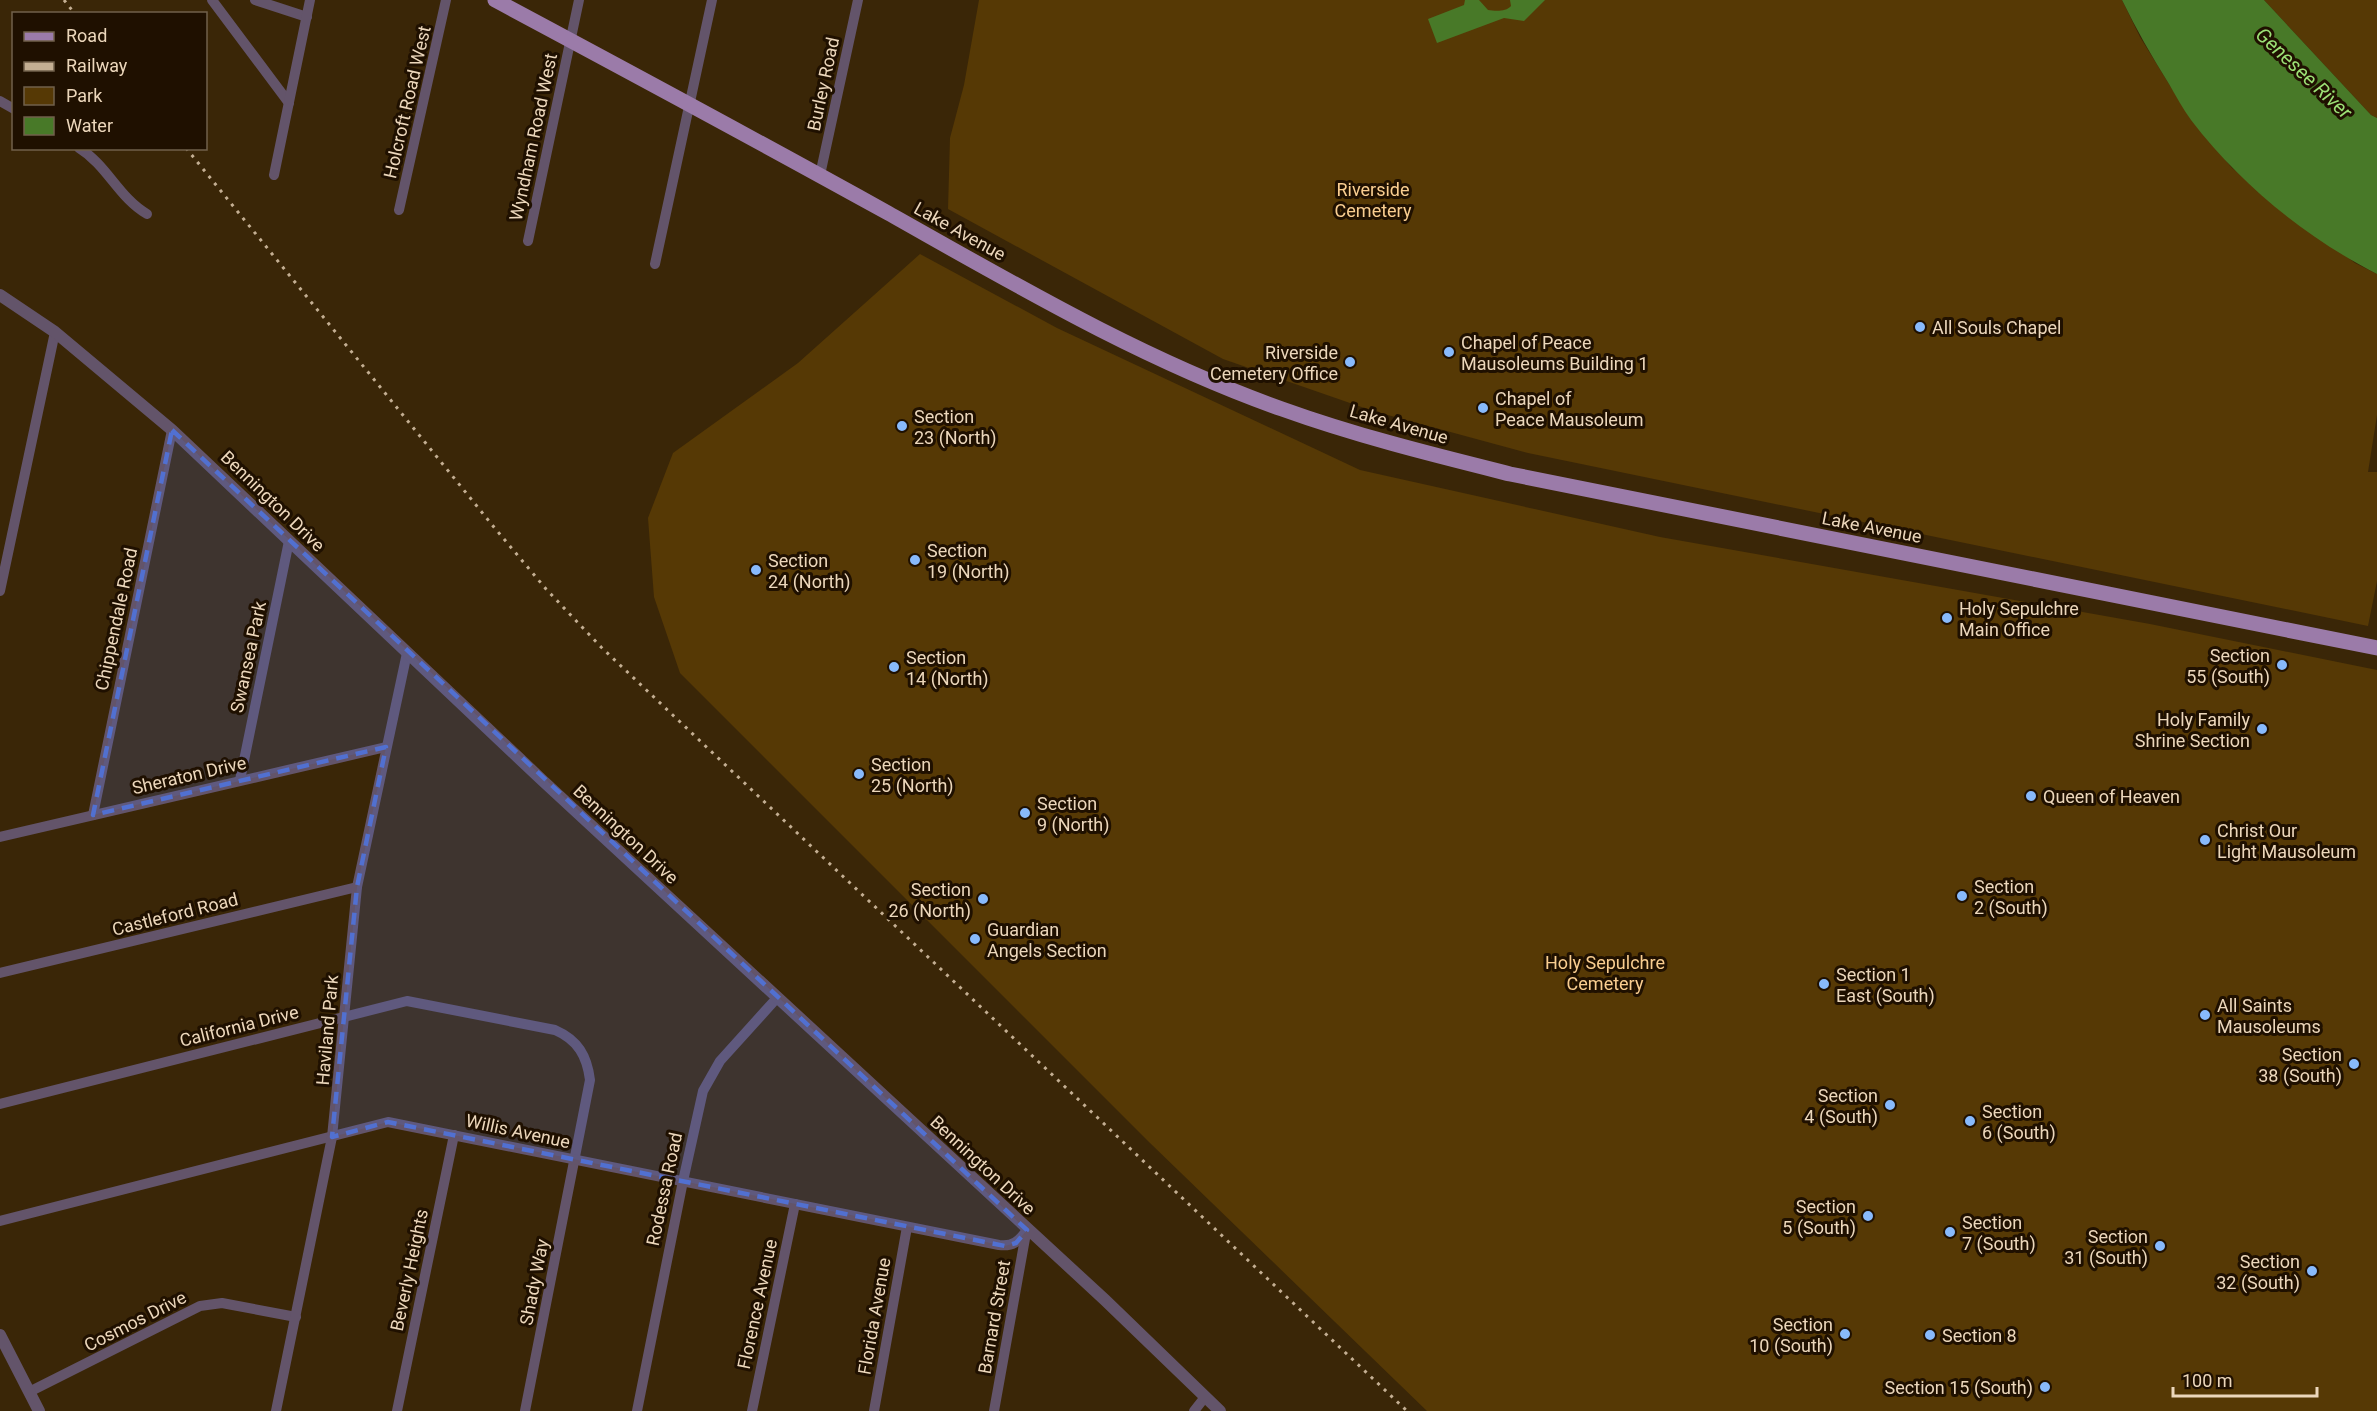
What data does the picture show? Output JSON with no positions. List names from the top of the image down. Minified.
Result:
{"streets":{"main road":["Lake Avenue"],"street":["Burley Road","Holcroft Road West","Wyndham Road West","Bennington Drive","Chippendale Road","Swansea Park","Sheraton Drive","Castleford Road","California Drive","Haviland Park","Willis Avenue","Rodessa Road","Beverly Heights","Shady Way","Florence Avenue","Florida Avenue","Barnard Street","Cosmos Drive"]},"crossings":[["Burley Road","Lake Avenue"],["Wyndham Road West","Lake Avenue"],["Bennington Drive","Chippendale Road"],["Bennington Drive","Swansea Park"],["Bennington Drive","Haviland Park"],["Bennington Drive","Willis Avenue"],["Bennington Drive","Rodessa Road"],["Bennington Drive","Barnard Street"],["Chippendale Road","Sheraton Drive"],["Swansea Park","Sheraton Drive"],["Sheraton Drive","Haviland Park"],["Castleford Road","Haviland Park"],["California Drive","Haviland Park"],["California Drive","Willis Avenue"],["California Drive","Shady Way"],["Haviland Park","Willis Avenue"],["Haviland Park","Cosmos Drive"],["Willis Avenue","Rodessa Road"],["Willis Avenue","Beverly Heights"],["Willis Avenue","Shady Way"],["Willis Avenue","Florence Avenue"],["Willis Avenue","Florida Avenue"],["Willis Avenue","Barnard Street"]],"water":["Genesee River"],"parks":["Riverside Cemetery","Holy Sepulchre Cemetery"],"places":["All Souls Chapel","Chapel of Peace Mausoleums Building 1","Riverside Cemetery Office","Chapel of Peace Mausoleum","Section 23 (North)","Section 19 (North)","Section 24 (North)","Holy Sepulchre Main Office","Section 55 (South)","Section 14 (North)","Holy Family Shrine Section","Section 25 (North)","Queen of Heaven","Section 9 (North)","Christ Our Light Mausoleum","Section 2 (South)","Section 26 (North)","Guardian Angels Section","Section 1 East (South)","All Saints Mausoleums","Section 38 (South)","Section 4 (South)","Section 6 (South)","Section 5 (South)","Section 7 (South)","Section 31 (South)","Section 32 (South)","Section 10 (South)","Section 8","Section 15 (South)"],"legend":["Road","Railway","Park","Water"],"scale_bar":"100 m"}
